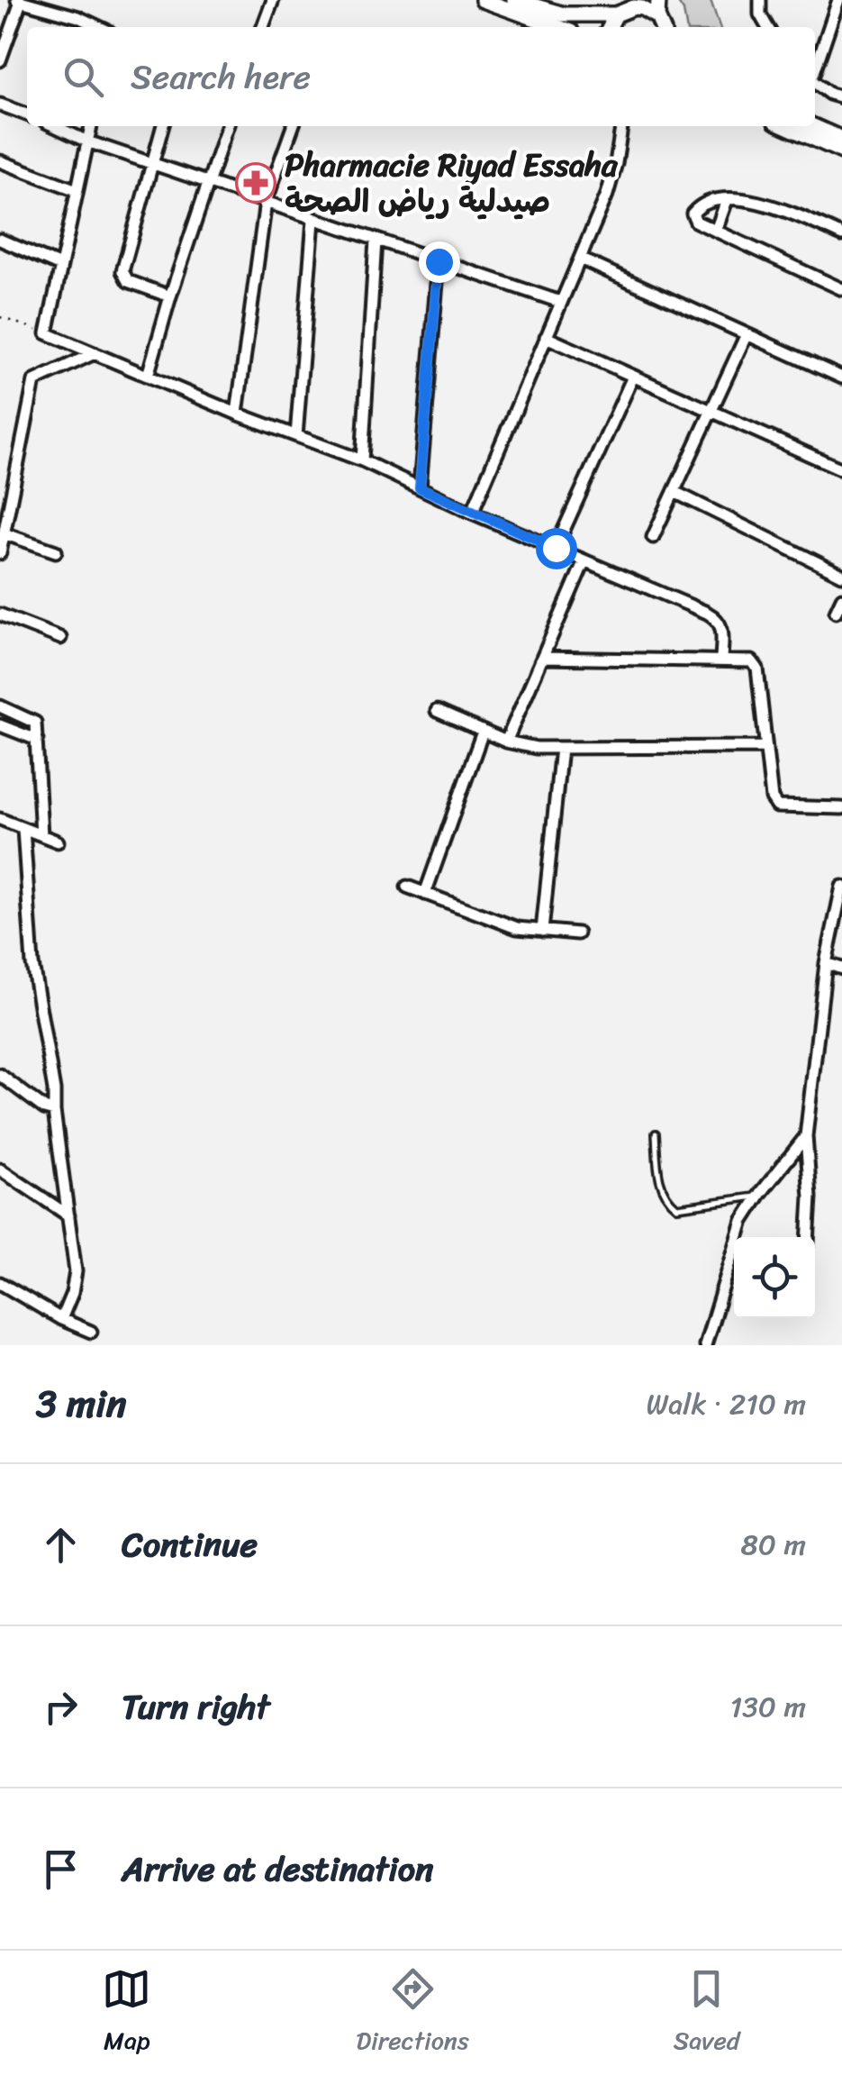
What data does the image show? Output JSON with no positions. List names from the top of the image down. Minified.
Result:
{"places":{"pharmacy":["Pharmacie Riyad Essaha صيدلية رياض الصحة"]},"page":{"search":"Search here","heading":["3 min","Walk · 210 m"],"list":[["Continue","80 m"],["Turn right","130 m"],"Arrive at destination"],"nav":["Map","Directions","Saved"]}}
